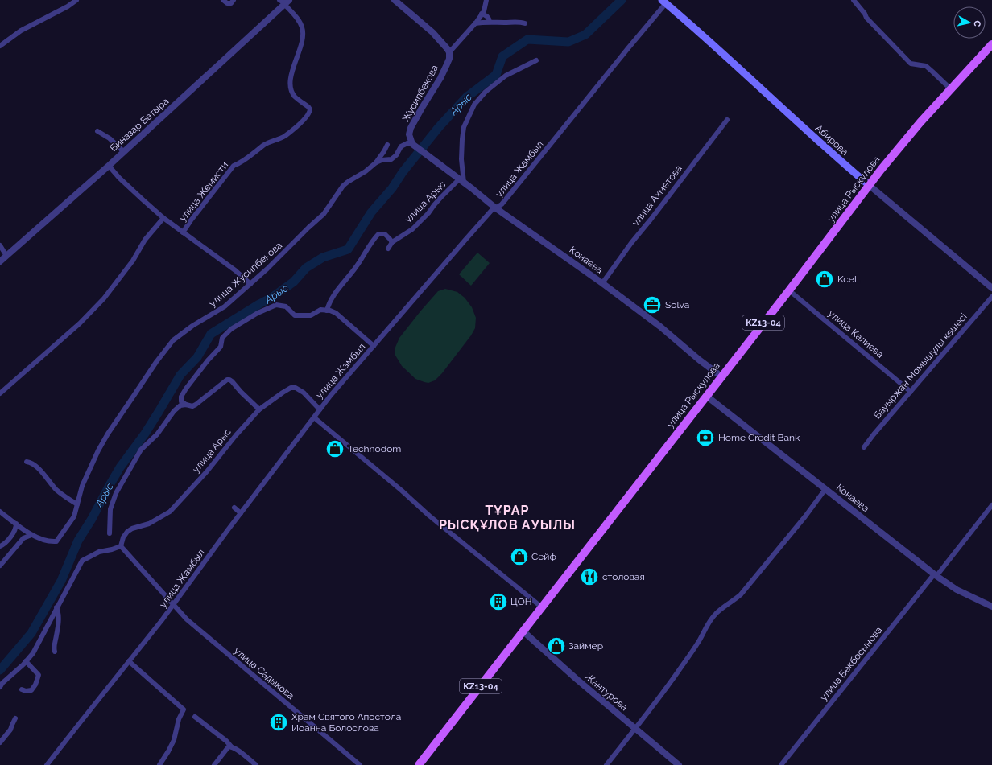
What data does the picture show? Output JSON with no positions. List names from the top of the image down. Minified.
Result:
{"streets":{"main road":["Абирова","улица Рыскулова","KZ13-04"],"street":["Жусипбекова","Биназар Батыра","улица Жамбыл","улица Жемисти","улица Ахметова","улица Арыс","Конаева","улица Жусипбекова","улица Калиева","Бауыржан Момышұлы көшесі","улица Бекбосынова","улица Садыкова","Жантурова"]},"crossings":[["Жусипбекова","Конаева"],["Жусипбекова","улица Жусипбекова"],["Биназар Батыра","улица Жемисти"],["Абирова","улица Жамбыл"],["Абирова","улица Рыскулова"],["улица Жамбыл","улица Арыс"],["улица Жамбыл","Конаева"],["улица Жамбыл","улица Садыкова"],["улица Рыскулова","Конаева"],["улица Рыскулова","улица Калиева"],["улица Рыскулова","Жантурова"],["улица Ахметова","Конаева"],["улица Арыс","Конаева"],["Конаева","улица Жусипбекова"],["Конаева","улица Бекбосынова"],["улица Калиева","Бауыржан Момышұлы көшесі"]],"districts":["ТҰРАР РЫСҚҰЛОВ АУЫЛЫ"],"water":["Арыс"],"places":{"shop":["Kcell","Technodom","Сейф","Займер"],"office":["Solva"],"bank":["Home Credit Bank"],"restaurant":["столовая"],"building":["ЦОН","Храм Святого Апостола Иоанна Болослова"]},"north":"right"}
